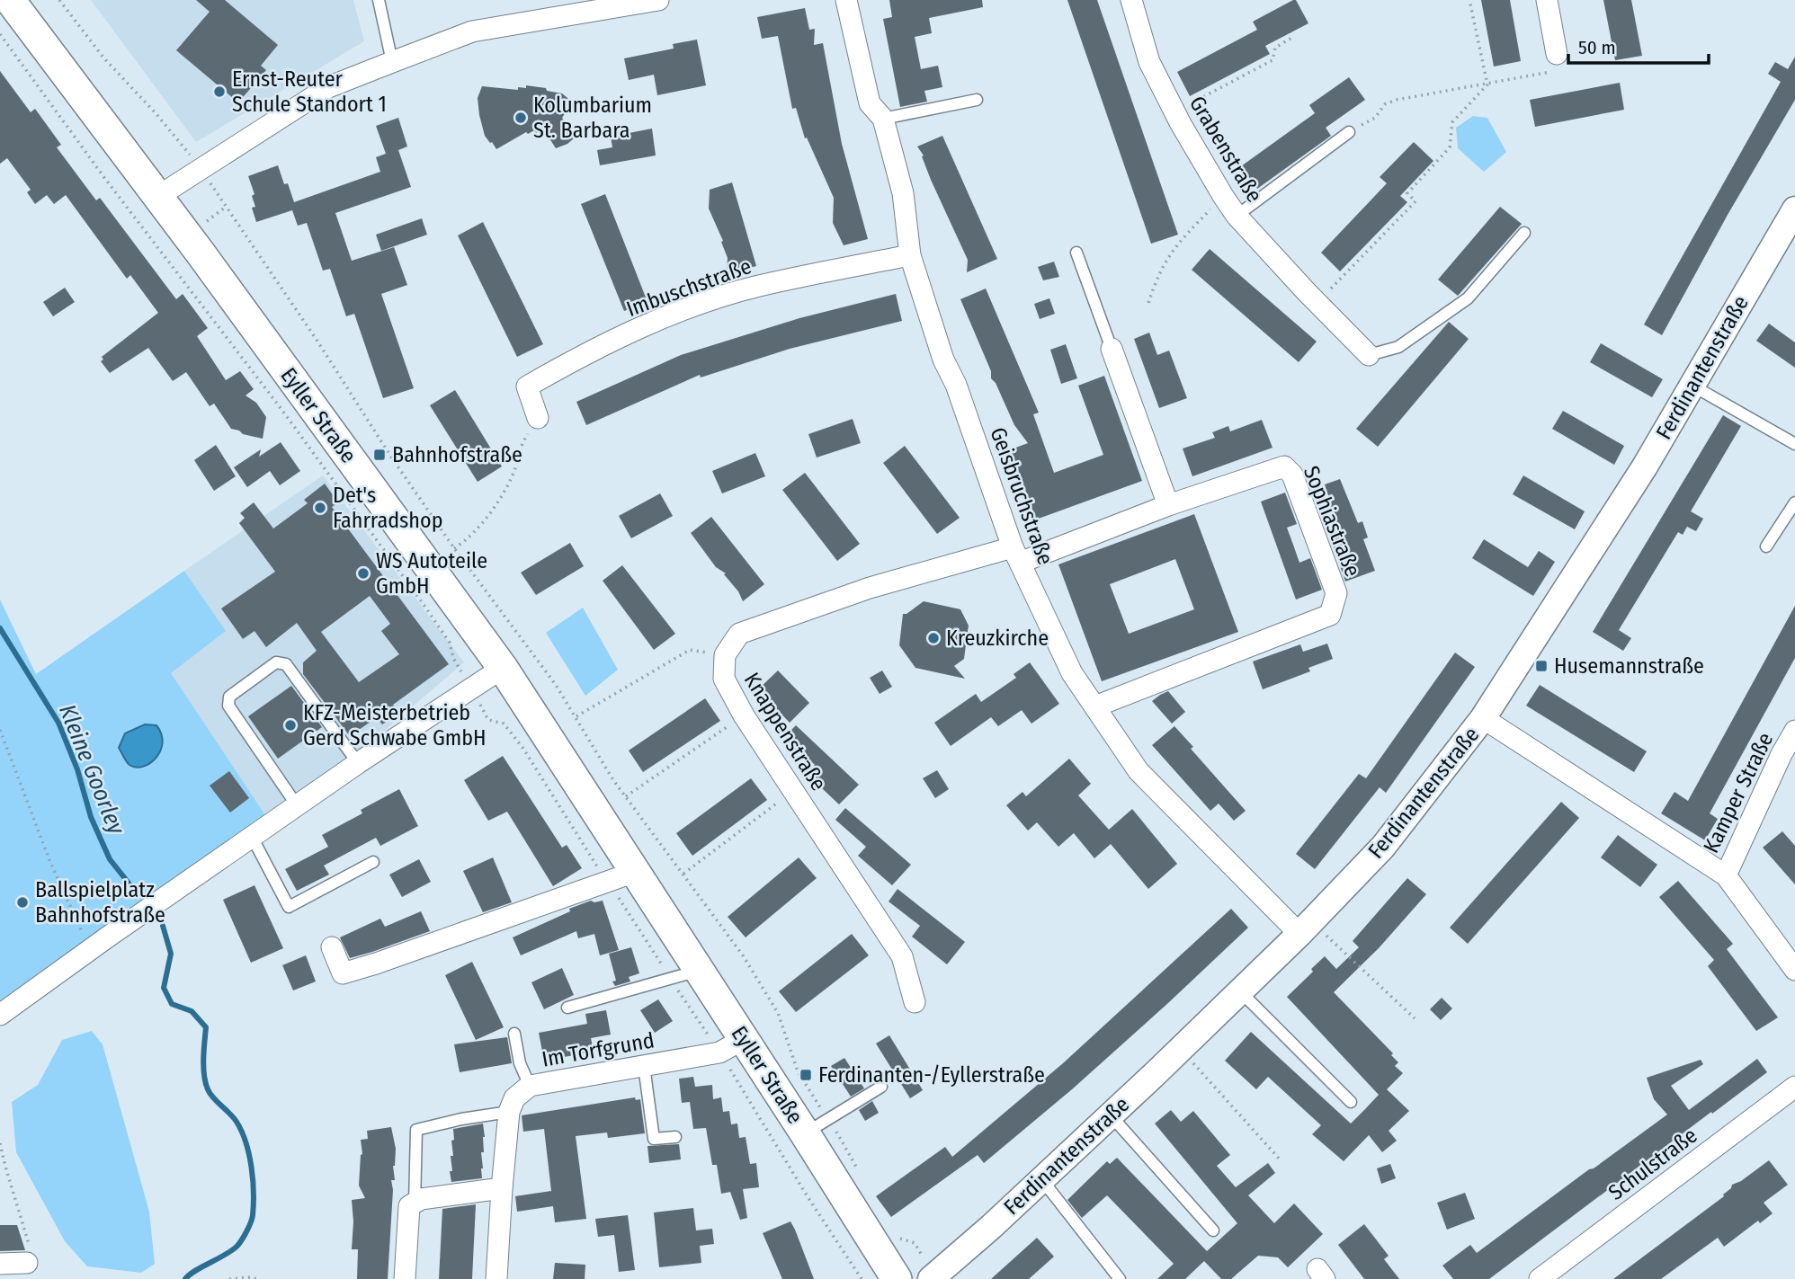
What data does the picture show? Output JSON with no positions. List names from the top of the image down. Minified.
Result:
{"streets":{"main road":["Eyller Straße"],"street":["Grabenstraße","Imbuschstraße","Ferdinantenstraße","Geisbruchstraße","Sophiastraße","Knappenstraße","Kamper Straße","Im Torfgrund","Schulstraße"]},"crossings":[["Imbuschstraße","Geisbruchstraße"],["Ferdinantenstraße","Geisbruchstraße"],["Eyller Straße","Im Torfgrund"],["Geisbruchstraße","Sophiastraße"],["Geisbruchstraße","Knappenstraße"],["Sophiastraße","Knappenstraße"]],"water":["Kleine Goorley"],"places":{"other":["Ernst-Reuter Schule Standort 1","Kolumbarium St. Barbara","Det's Fahrradshop","WS Autoteile GmbH","Kreuzkirche","KFZ-Meisterbetrieb Gerd Schwabe GmbH","Ballspielplatz Bahnhofstraße"],"transit":["Bahnhofstraße","Husemannstraße","Ferdinanten-/Eyllerstraße"]},"scale_bar":"50 m"}
